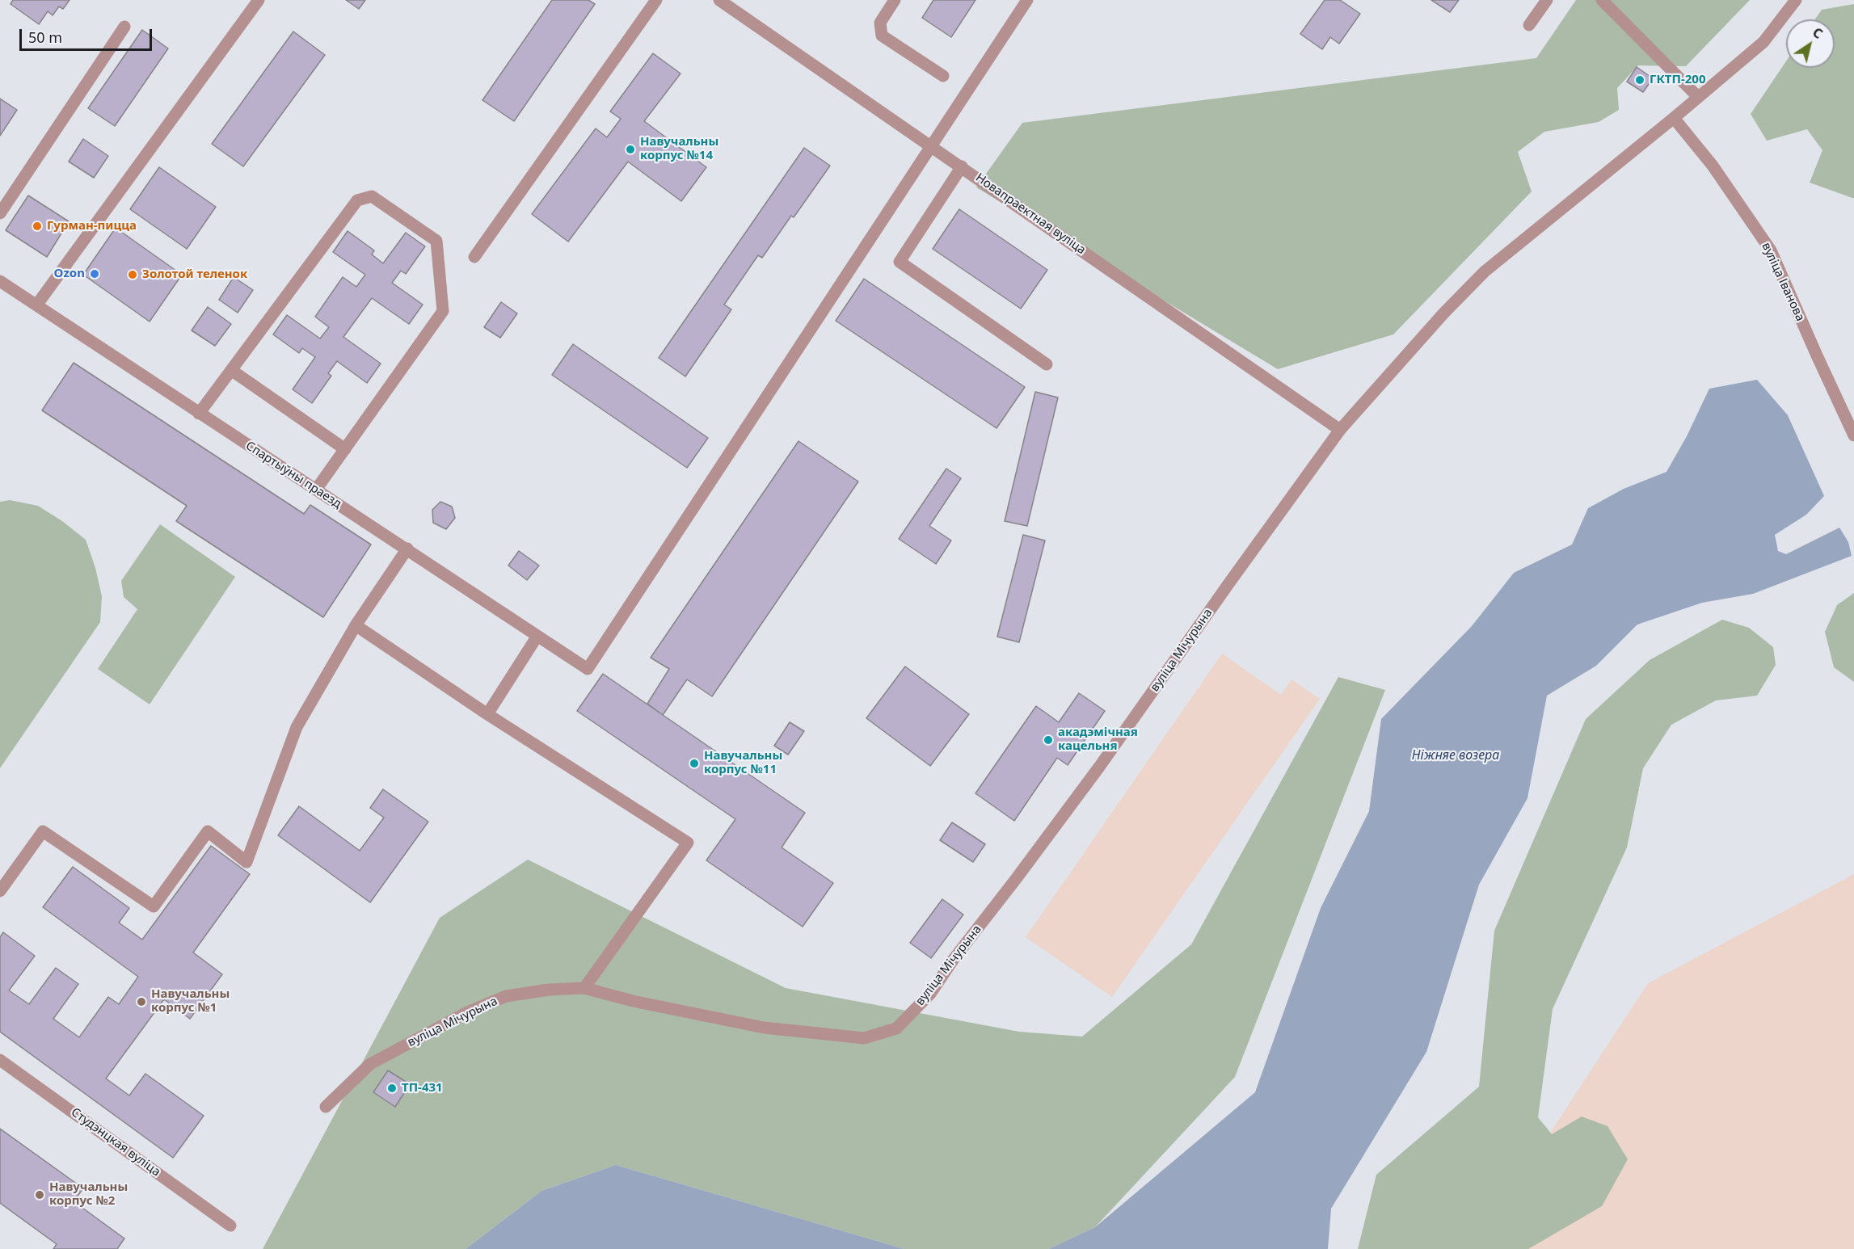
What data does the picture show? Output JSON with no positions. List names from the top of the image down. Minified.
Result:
{"streets":{"street":["Новапраектная вуліца","вуліца Іванова","Спартыўны праезд","вуліца Мічурына","Студэнцкая вуліца"]},"crossings":[["Новапраектная вуліца","Спартыўны праезд"],["Новапраектная вуліца","вуліца Мічурына"],["вуліца Іванова","вуліца Мічурына"]],"water":["Ніжняе возера"],"places":["ГКТП-200","Навучальны корпус №14","Гурман-пицца","Ozon","Золотой теленок","акадэмічная кацельня","Навучальны корпус №11","Навучальны корпус №1","ТП-431","Навучальны корпус №2"],"scale_bar":"50 m","north":"top right"}
